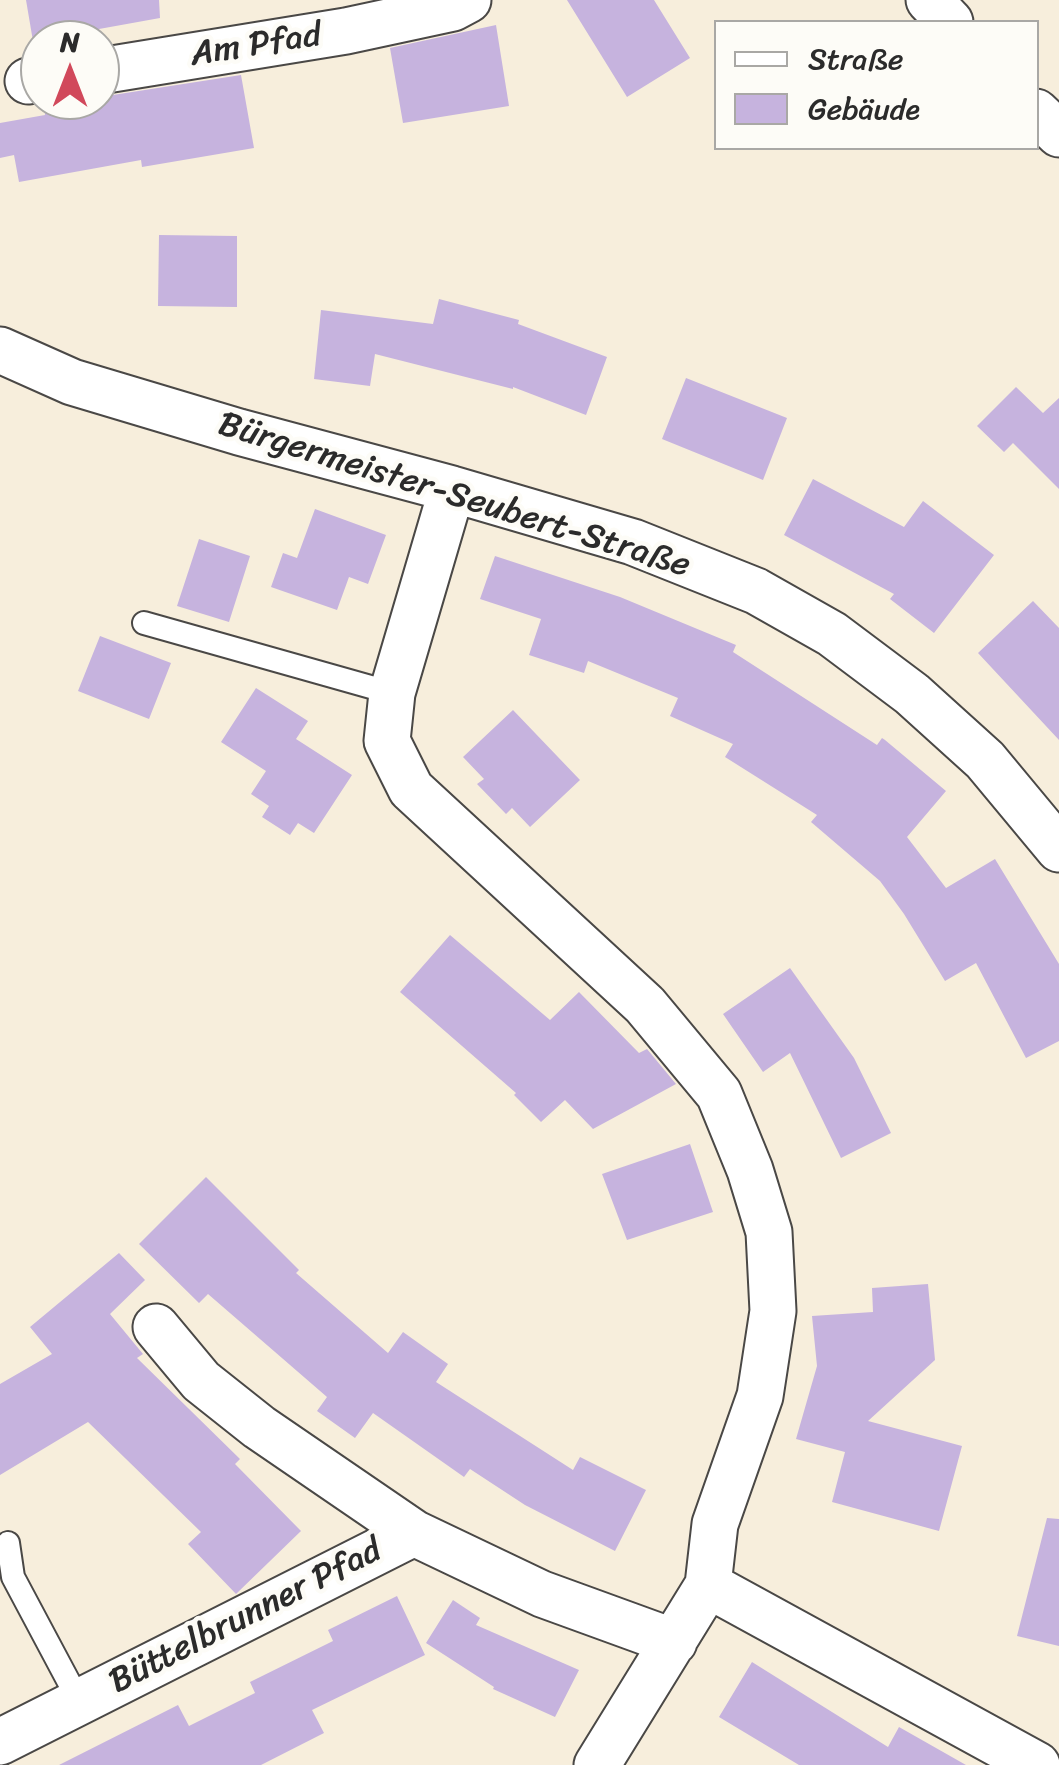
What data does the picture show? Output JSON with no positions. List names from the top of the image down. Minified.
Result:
{"streets":{"street":["Am Pfad","Bürgermeister-Seubert-Straße","Büttelbrunner Pfad"]},"legend":["Straße","Gebäude"],"north":"top"}
